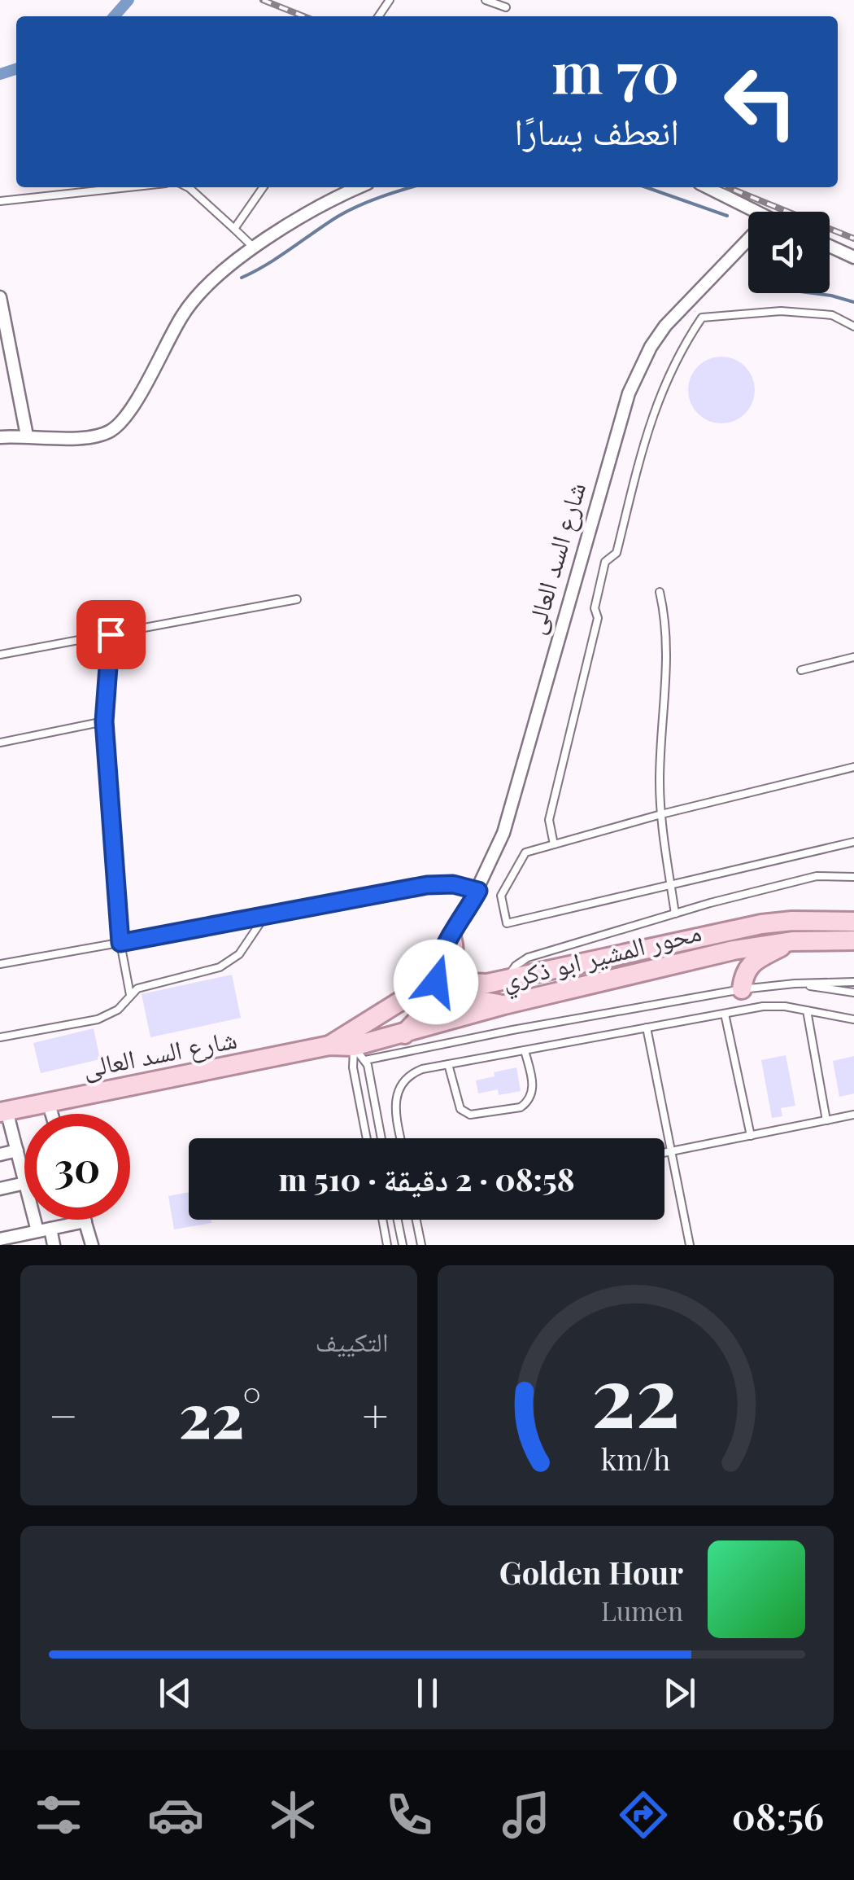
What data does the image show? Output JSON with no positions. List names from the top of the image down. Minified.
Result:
{"streets":{"main road":["شارع السد العالى","محور المشير ابو ذكري"]},"crossings":[["شارع السد العالى","محور المشير ابو ذكري"]],"page":{"turn":["70 m","انعطف يسارًا"],"limit":"30","trip":"08:58 · 2 دقيقة · 510 m","tile":"التكييف","heat":["−","22°","+"],"song":["Golden Hour","Lumen"],"tabs":"08:56","gauge":["22","km/h"]}}
